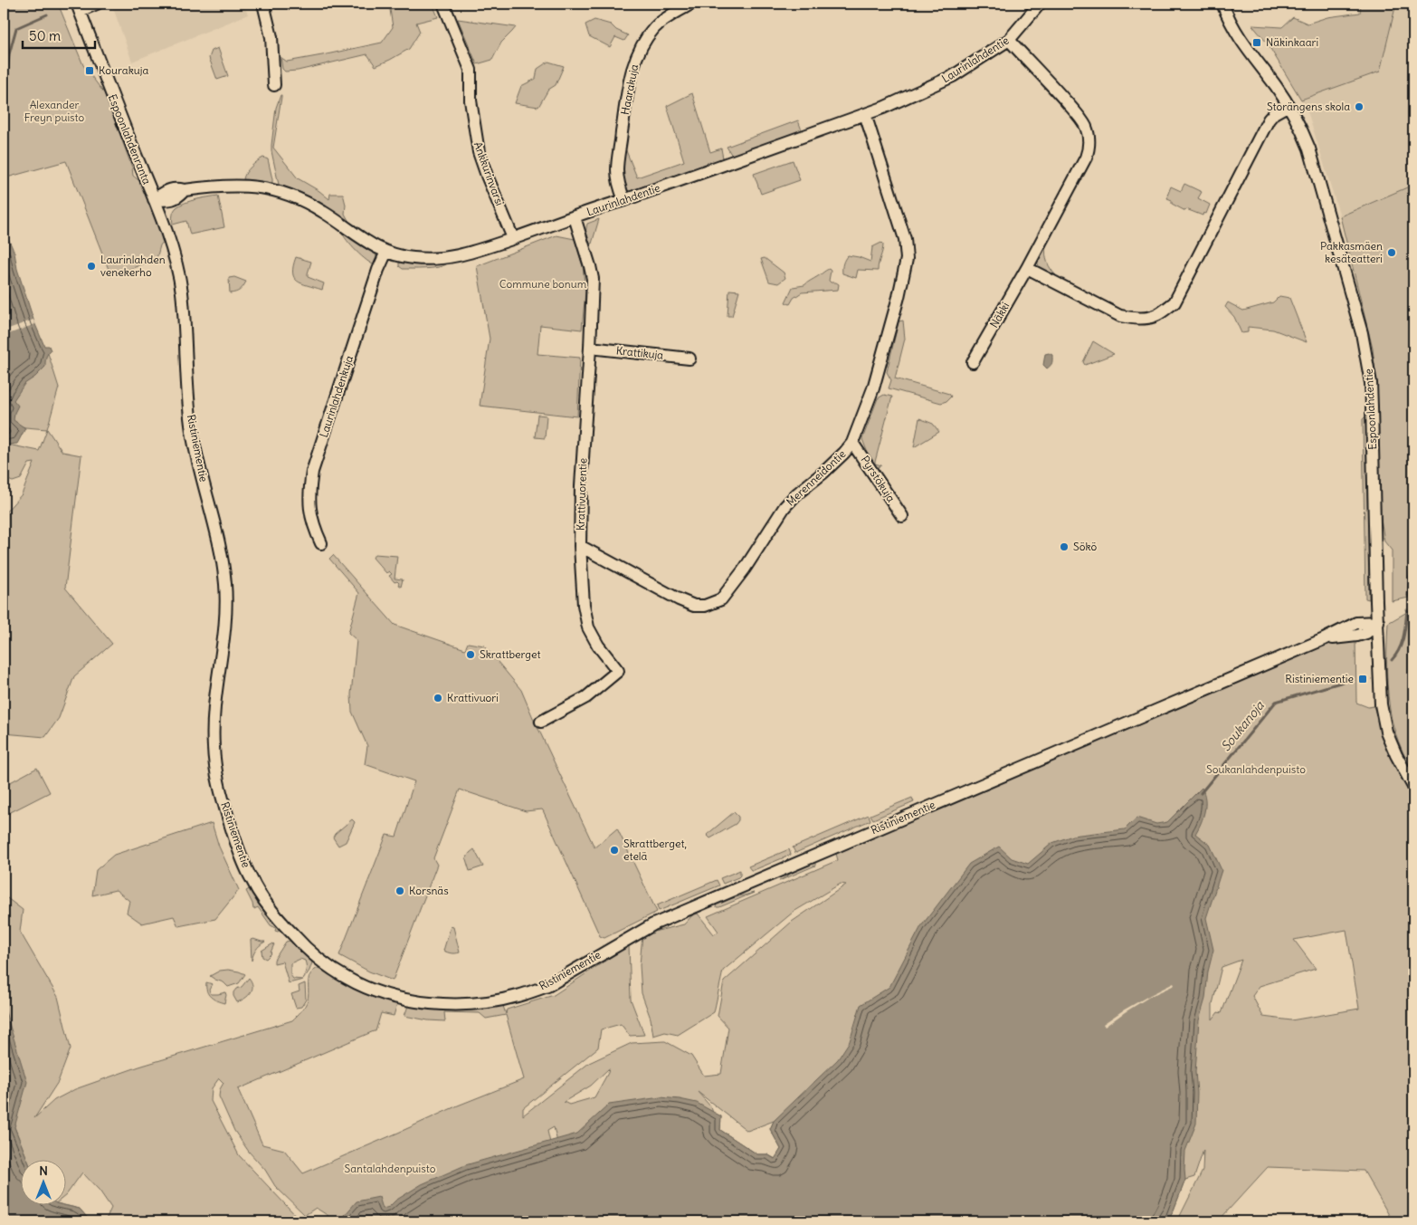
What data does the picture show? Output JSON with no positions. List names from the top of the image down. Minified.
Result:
{"streets":{"street":["Laurinlahdentie","Haarakuja","Espoonlahdenranta","Ankkurinvarsi","Näkki","Krattikuja","Laurinlahdenkuja","Espoonlahdentie","Ristiniementie","Merenneidontie","Pyrstökuja","Krattivuorentie"]},"crossings":[["Laurinlahdentie","Haarakuja"],["Laurinlahdentie","Espoonlahdenranta"],["Laurinlahdentie","Ankkurinvarsi"],["Laurinlahdentie","Laurinlahdenkuja"],["Laurinlahdentie","Ristiniementie"],["Laurinlahdentie","Merenneidontie"],["Laurinlahdentie","Krattivuorentie"],["Espoonlahdenranta","Ristiniementie"],["Krattikuja","Krattivuorentie"],["Espoonlahdentie","Ristiniementie"],["Merenneidontie","Pyrstökuja"],["Merenneidontie","Krattivuorentie"]],"water":["Soukanoja"],"parks":["Alexander Freyn puisto","Commune bonum","Soukanlahdenpuisto","Santalahdenpuisto"],"places":{"transit":["Näkinkaari","Kourakuja","Ristiniementie"],"other":["Storängens skola","Pakkasmäen kesäteatteri","Laurinlahden venekerho","Sökö","Skrattberget","Krattivuori","Skrattberget, etelä","Korsnäs"]},"scale_bar":"50 m","north":"top"}
